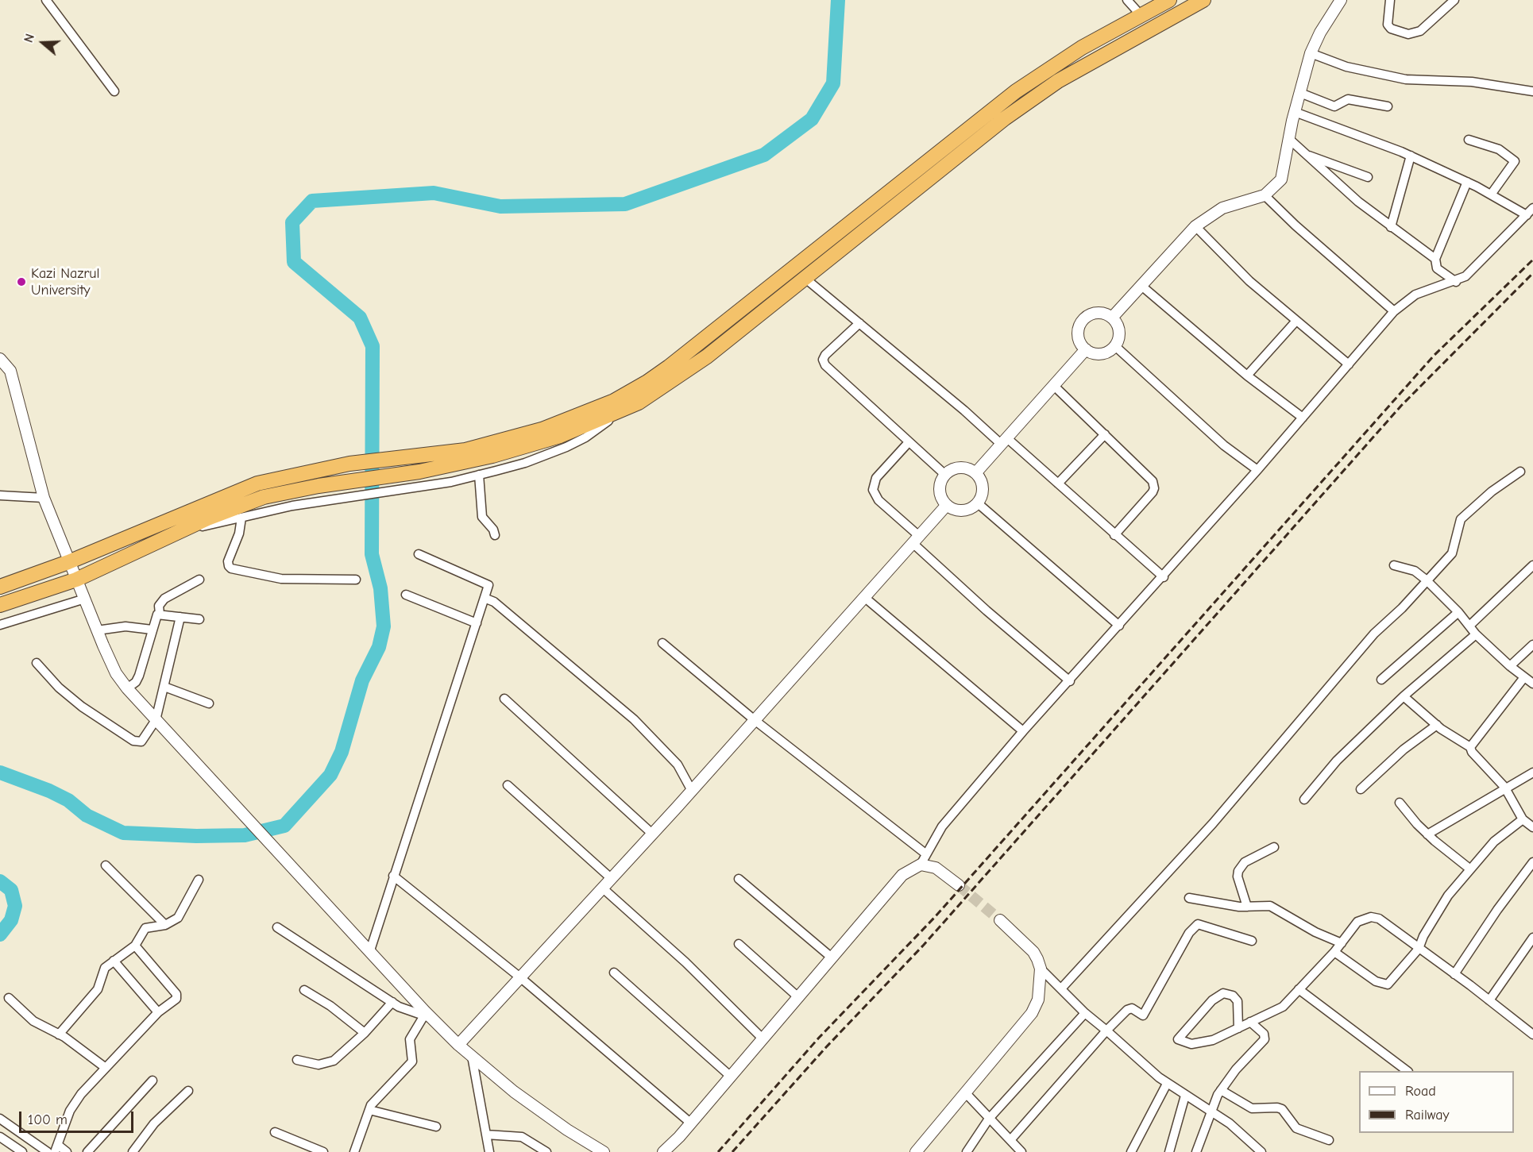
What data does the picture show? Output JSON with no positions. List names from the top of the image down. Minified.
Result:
{"places":["Kazi Nazrul University"],"legend":["Road","Railway"],"scale_bar":"100 m","north":"left"}
